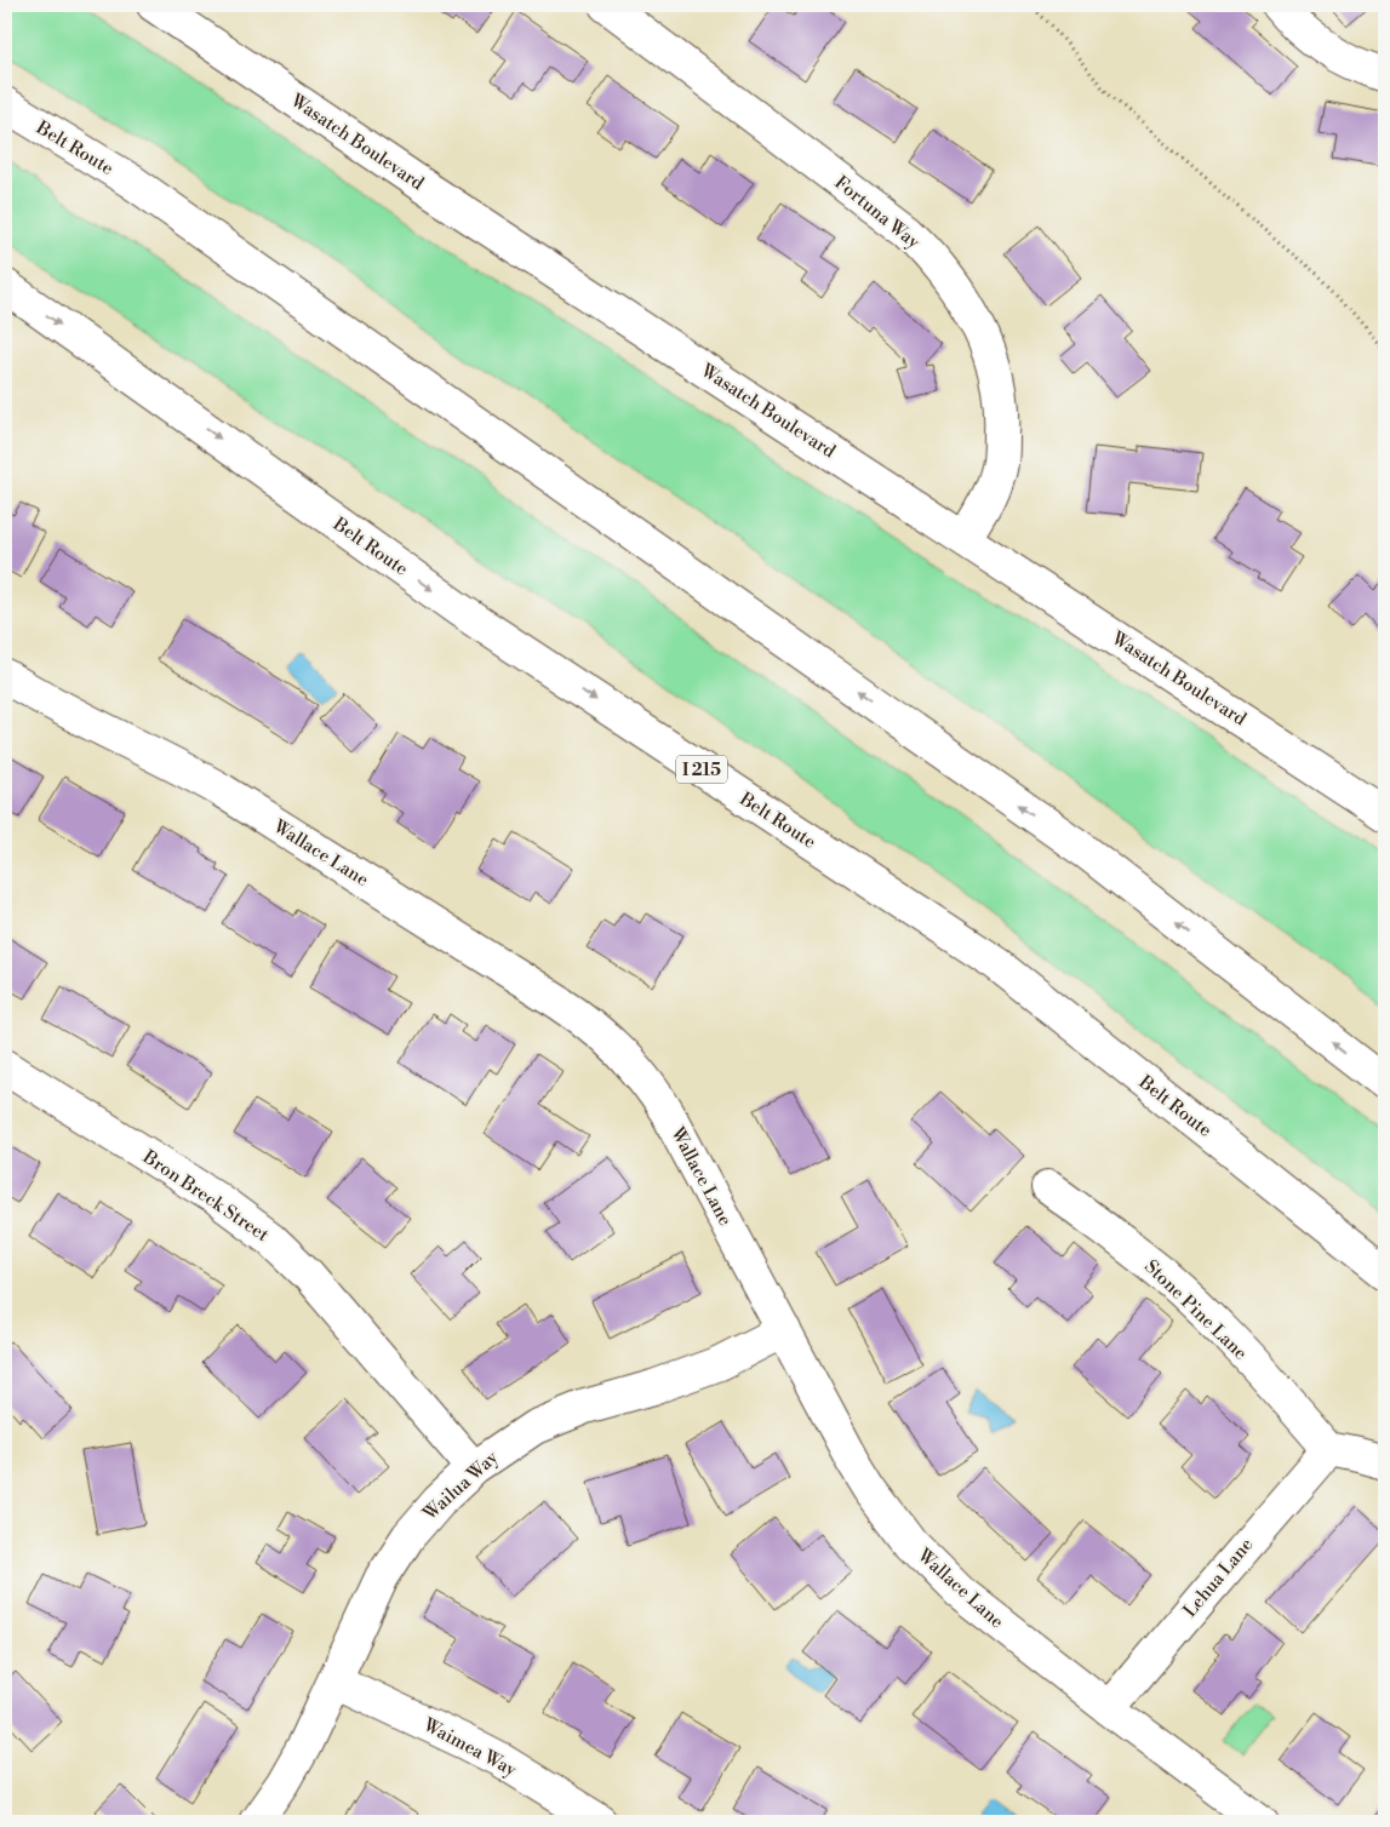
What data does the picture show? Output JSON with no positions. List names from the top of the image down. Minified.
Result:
{"streets":{"main road":["Wasatch Boulevard","Belt Route","Fortuna Way","I 215","Wallace Lane","Bron Breck Street","Stone Pine Lane","Wailua Way","Lehua Lane","Waimea Way"]},"crossings":[["Wasatch Boulevard","Fortuna Way"],["Wallace Lane","Wailua Way"],["Wallace Lane","Lehua Lane"],["Bron Breck Street","Wailua Way"],["Stone Pine Lane","Lehua Lane"],["Wailua Way","Waimea Way"]]}
